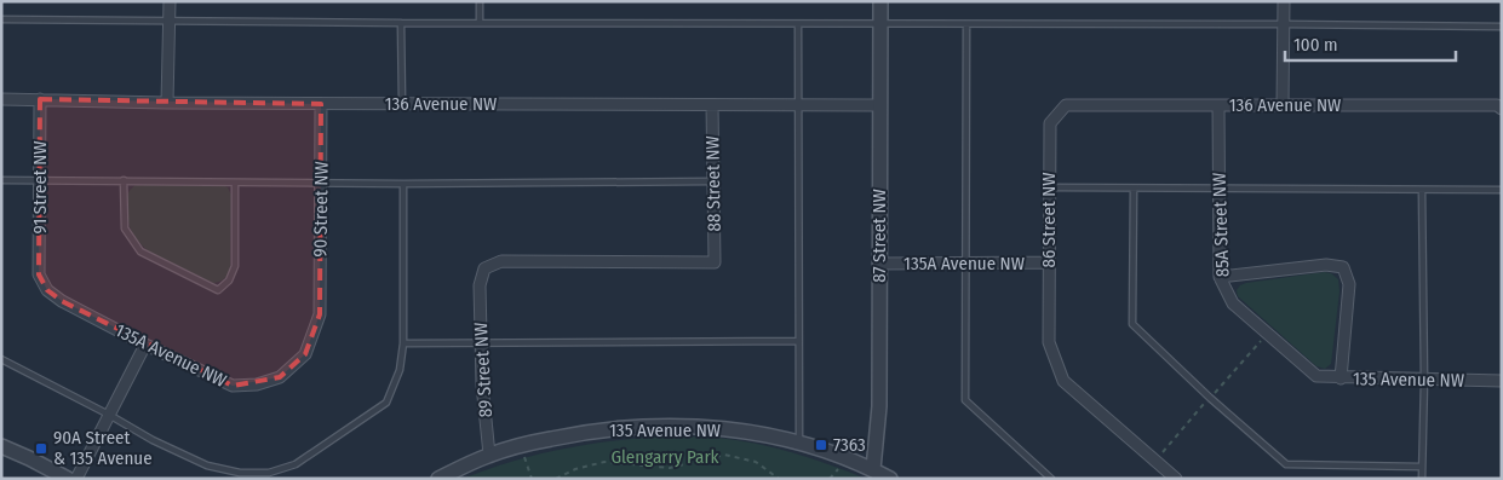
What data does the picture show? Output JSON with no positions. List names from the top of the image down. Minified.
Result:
{"streets":{"street":["136 Avenue NW","88 Street NW","91 Street NW","90 Street NW","86 Street NW","85A Street NW","87 Street NW","135A Avenue NW","89 Street NW","135 Avenue NW"]},"crossings":[["136 Avenue NW","88 Street NW"],["136 Avenue NW","91 Street NW"],["136 Avenue NW","90 Street NW"],["136 Avenue NW","86 Street NW"],["136 Avenue NW","85A Street NW"],["136 Avenue NW","87 Street NW"],["88 Street NW","89 Street NW"],["91 Street NW","135A Avenue NW"],["90 Street NW","135A Avenue NW"],["86 Street NW","135A Avenue NW"],["85A Street NW","135 Avenue NW"],["87 Street NW","135A Avenue NW"],["87 Street NW","135 Avenue NW"],["89 Street NW","135 Avenue NW"]],"parks":["Glengarry Park"],"places":{"transit":["7363","90A Street & 135 Avenue"]},"scale_bar":"100 m"}
